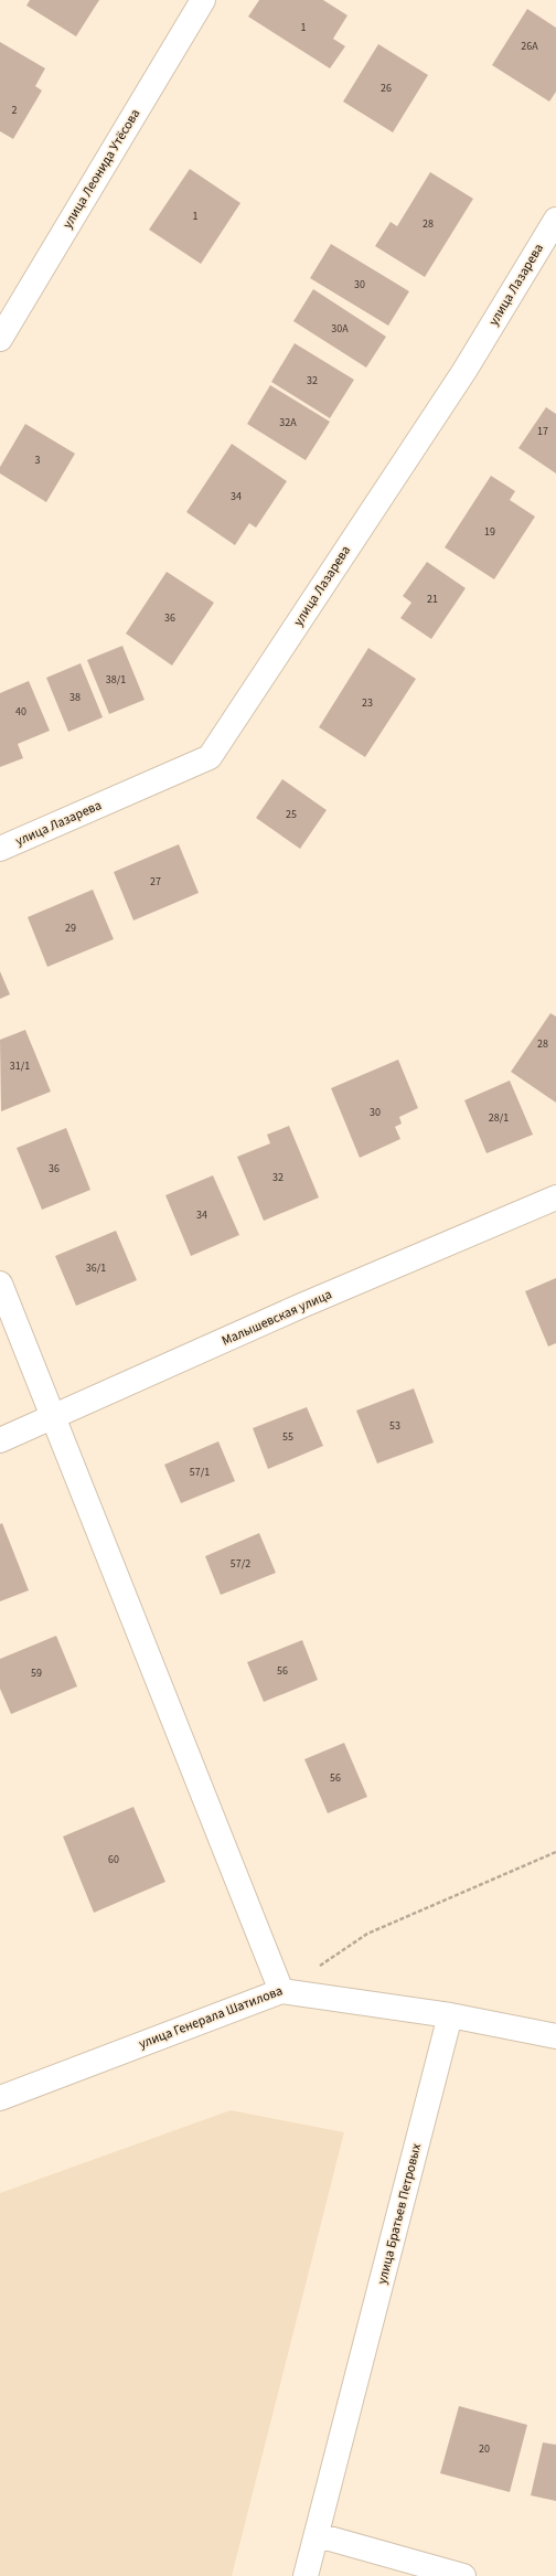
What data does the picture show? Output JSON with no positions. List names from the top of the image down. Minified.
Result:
{"streets":{"street":["улица Леонида Утёсова","улица Лазарева","Малышевская улица","улица Генерала Шатилова","улица Братьев Петровых"]},"house_numbers":["1","26А","26","2","1","28","30","30А","32","32А","17","3","34","19","21","36","38/1","38","23","40","25","27","29","28","31/1","30","28/1","36","32","34","36/1","53","55","57/1","57/2","56","59","56","60","20"]}
